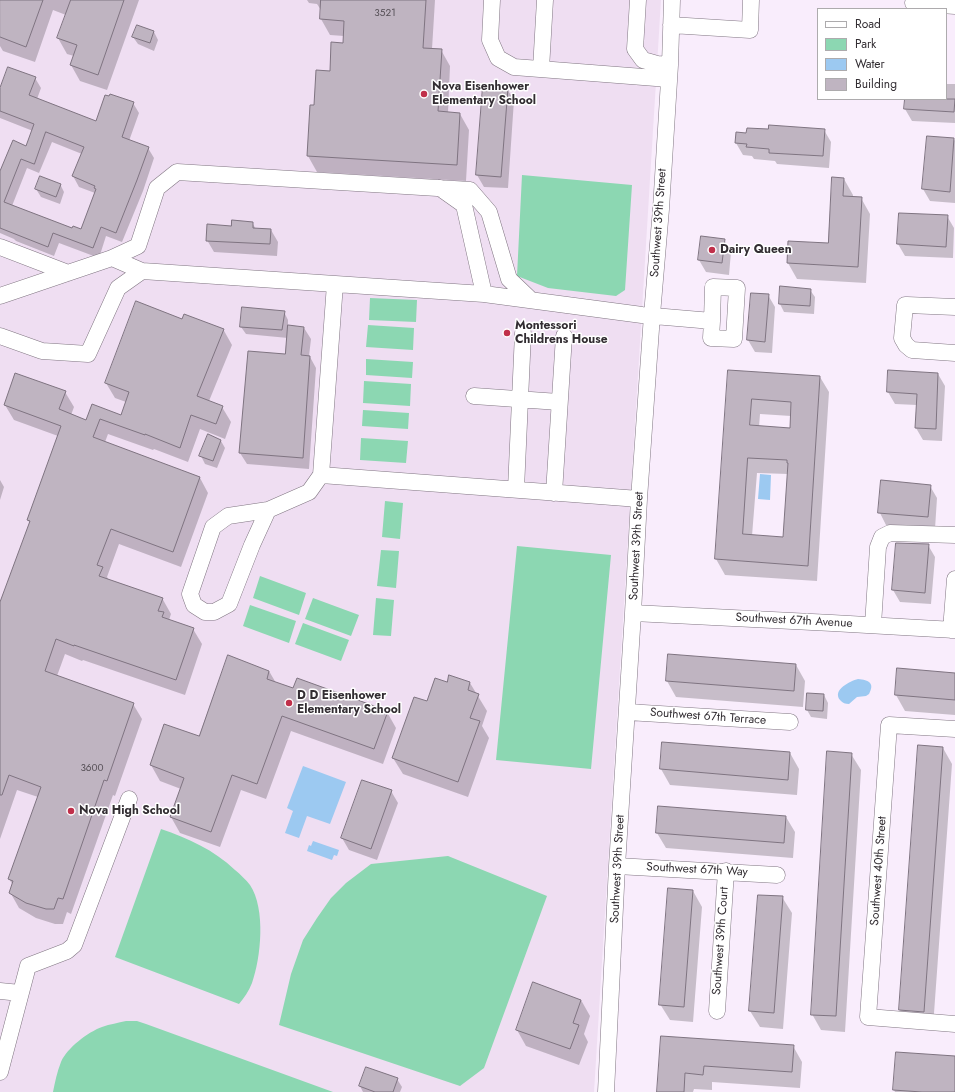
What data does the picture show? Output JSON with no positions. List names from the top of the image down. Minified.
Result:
{"streets":{"street":["Southwest 39th Street","Southwest 67th Avenue","Southwest 67th Terrace","Southwest 67th Way","Southwest 40th Street","Southwest 39th Court"]},"crossings":[["Southwest 39th Street","Southwest 67th Avenue"],["Southwest 39th Street","Southwest 67th Terrace"],["Southwest 39th Street","Southwest 67th Way"],["Southwest 67th Way","Southwest 39th Court"]],"places":["Nova Eisenhower Elementary School","Dairy Queen","Montessori Childrens House","D D Eisenhower Elementary School","Nova High School"],"house_numbers":["3521","3600"],"legend":["Road","Park","Water","Building"]}
